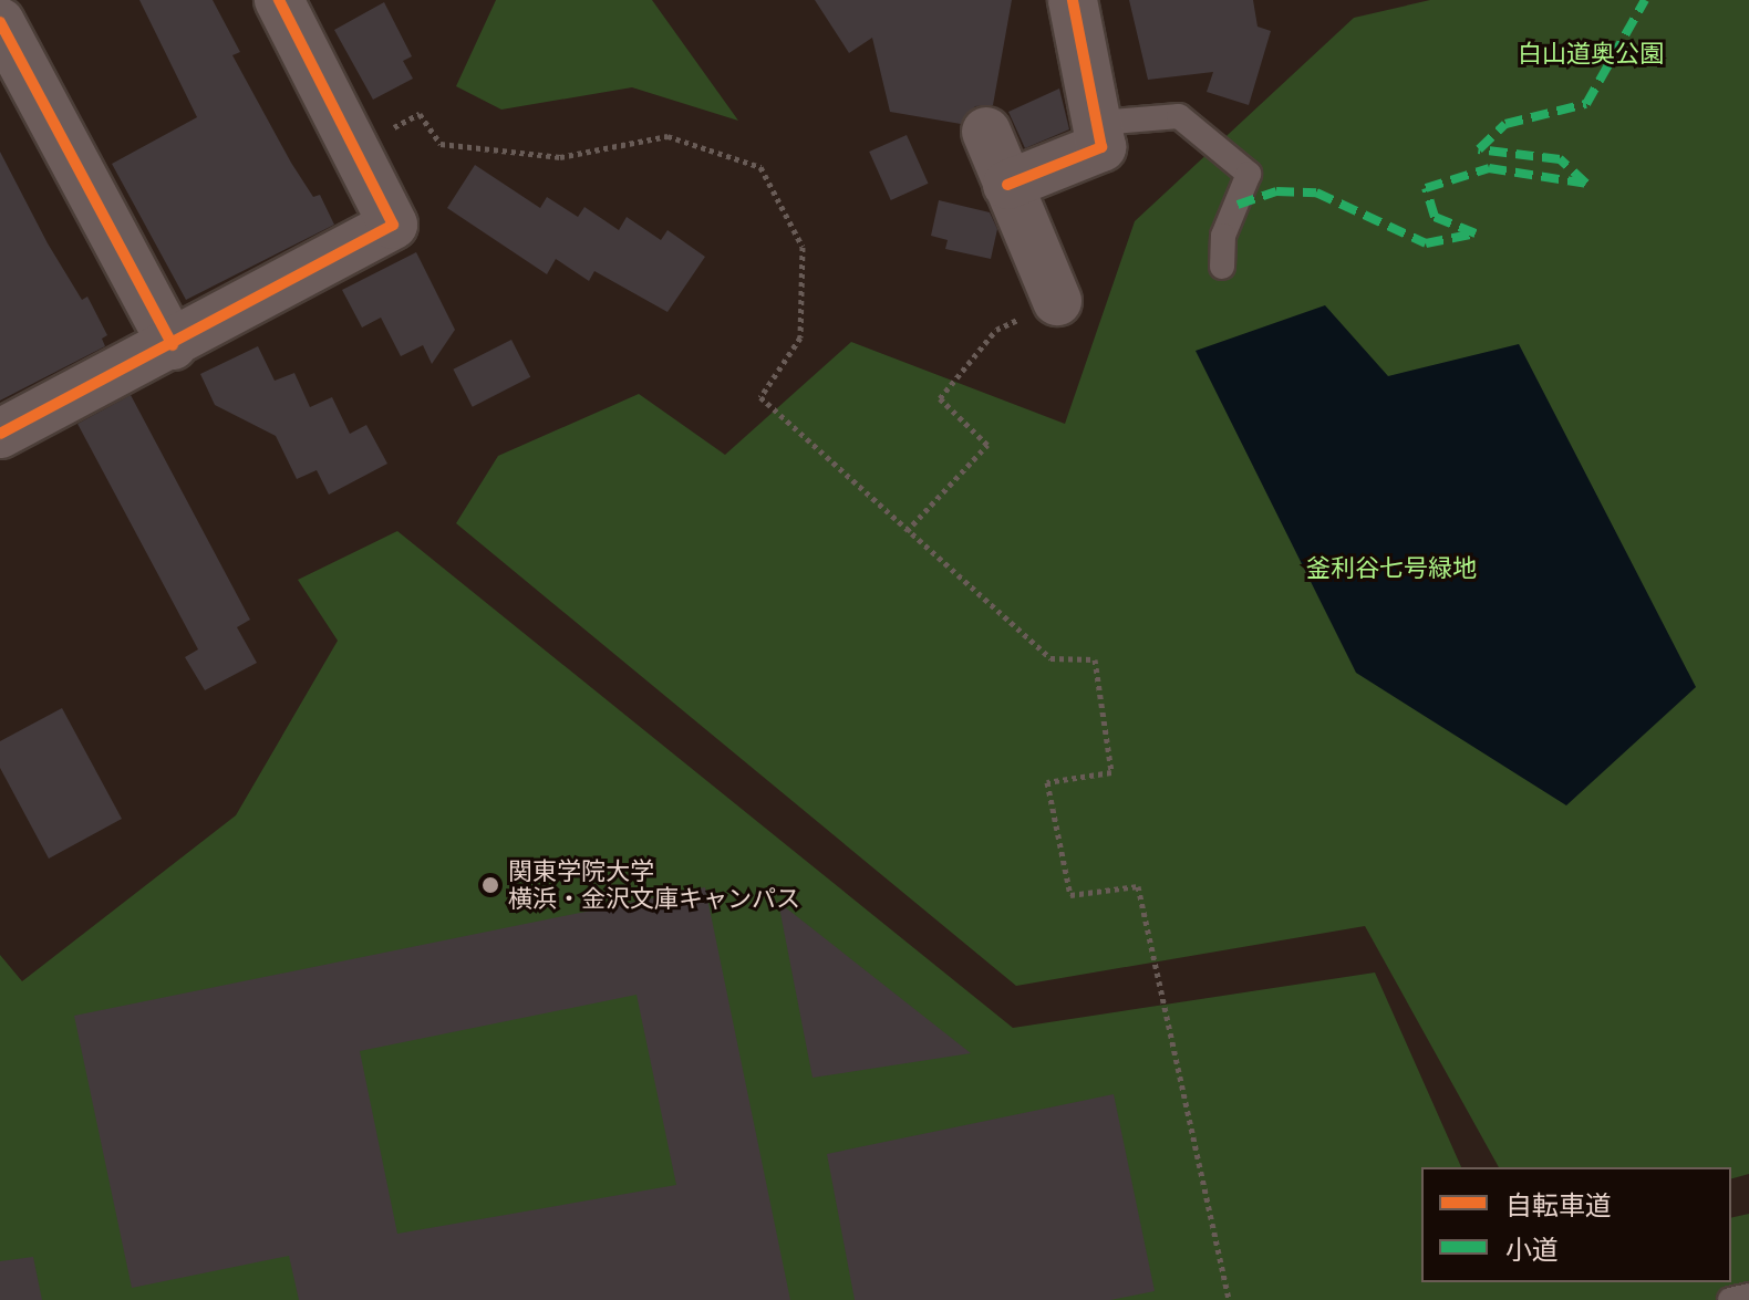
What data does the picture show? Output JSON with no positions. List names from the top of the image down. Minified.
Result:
{"parks":["白山道奥公園","釜利谷七号緑地"],"places":["関東学院大学 横浜・金沢文庫キャンパス"],"legend":["自転車道","小道"]}
